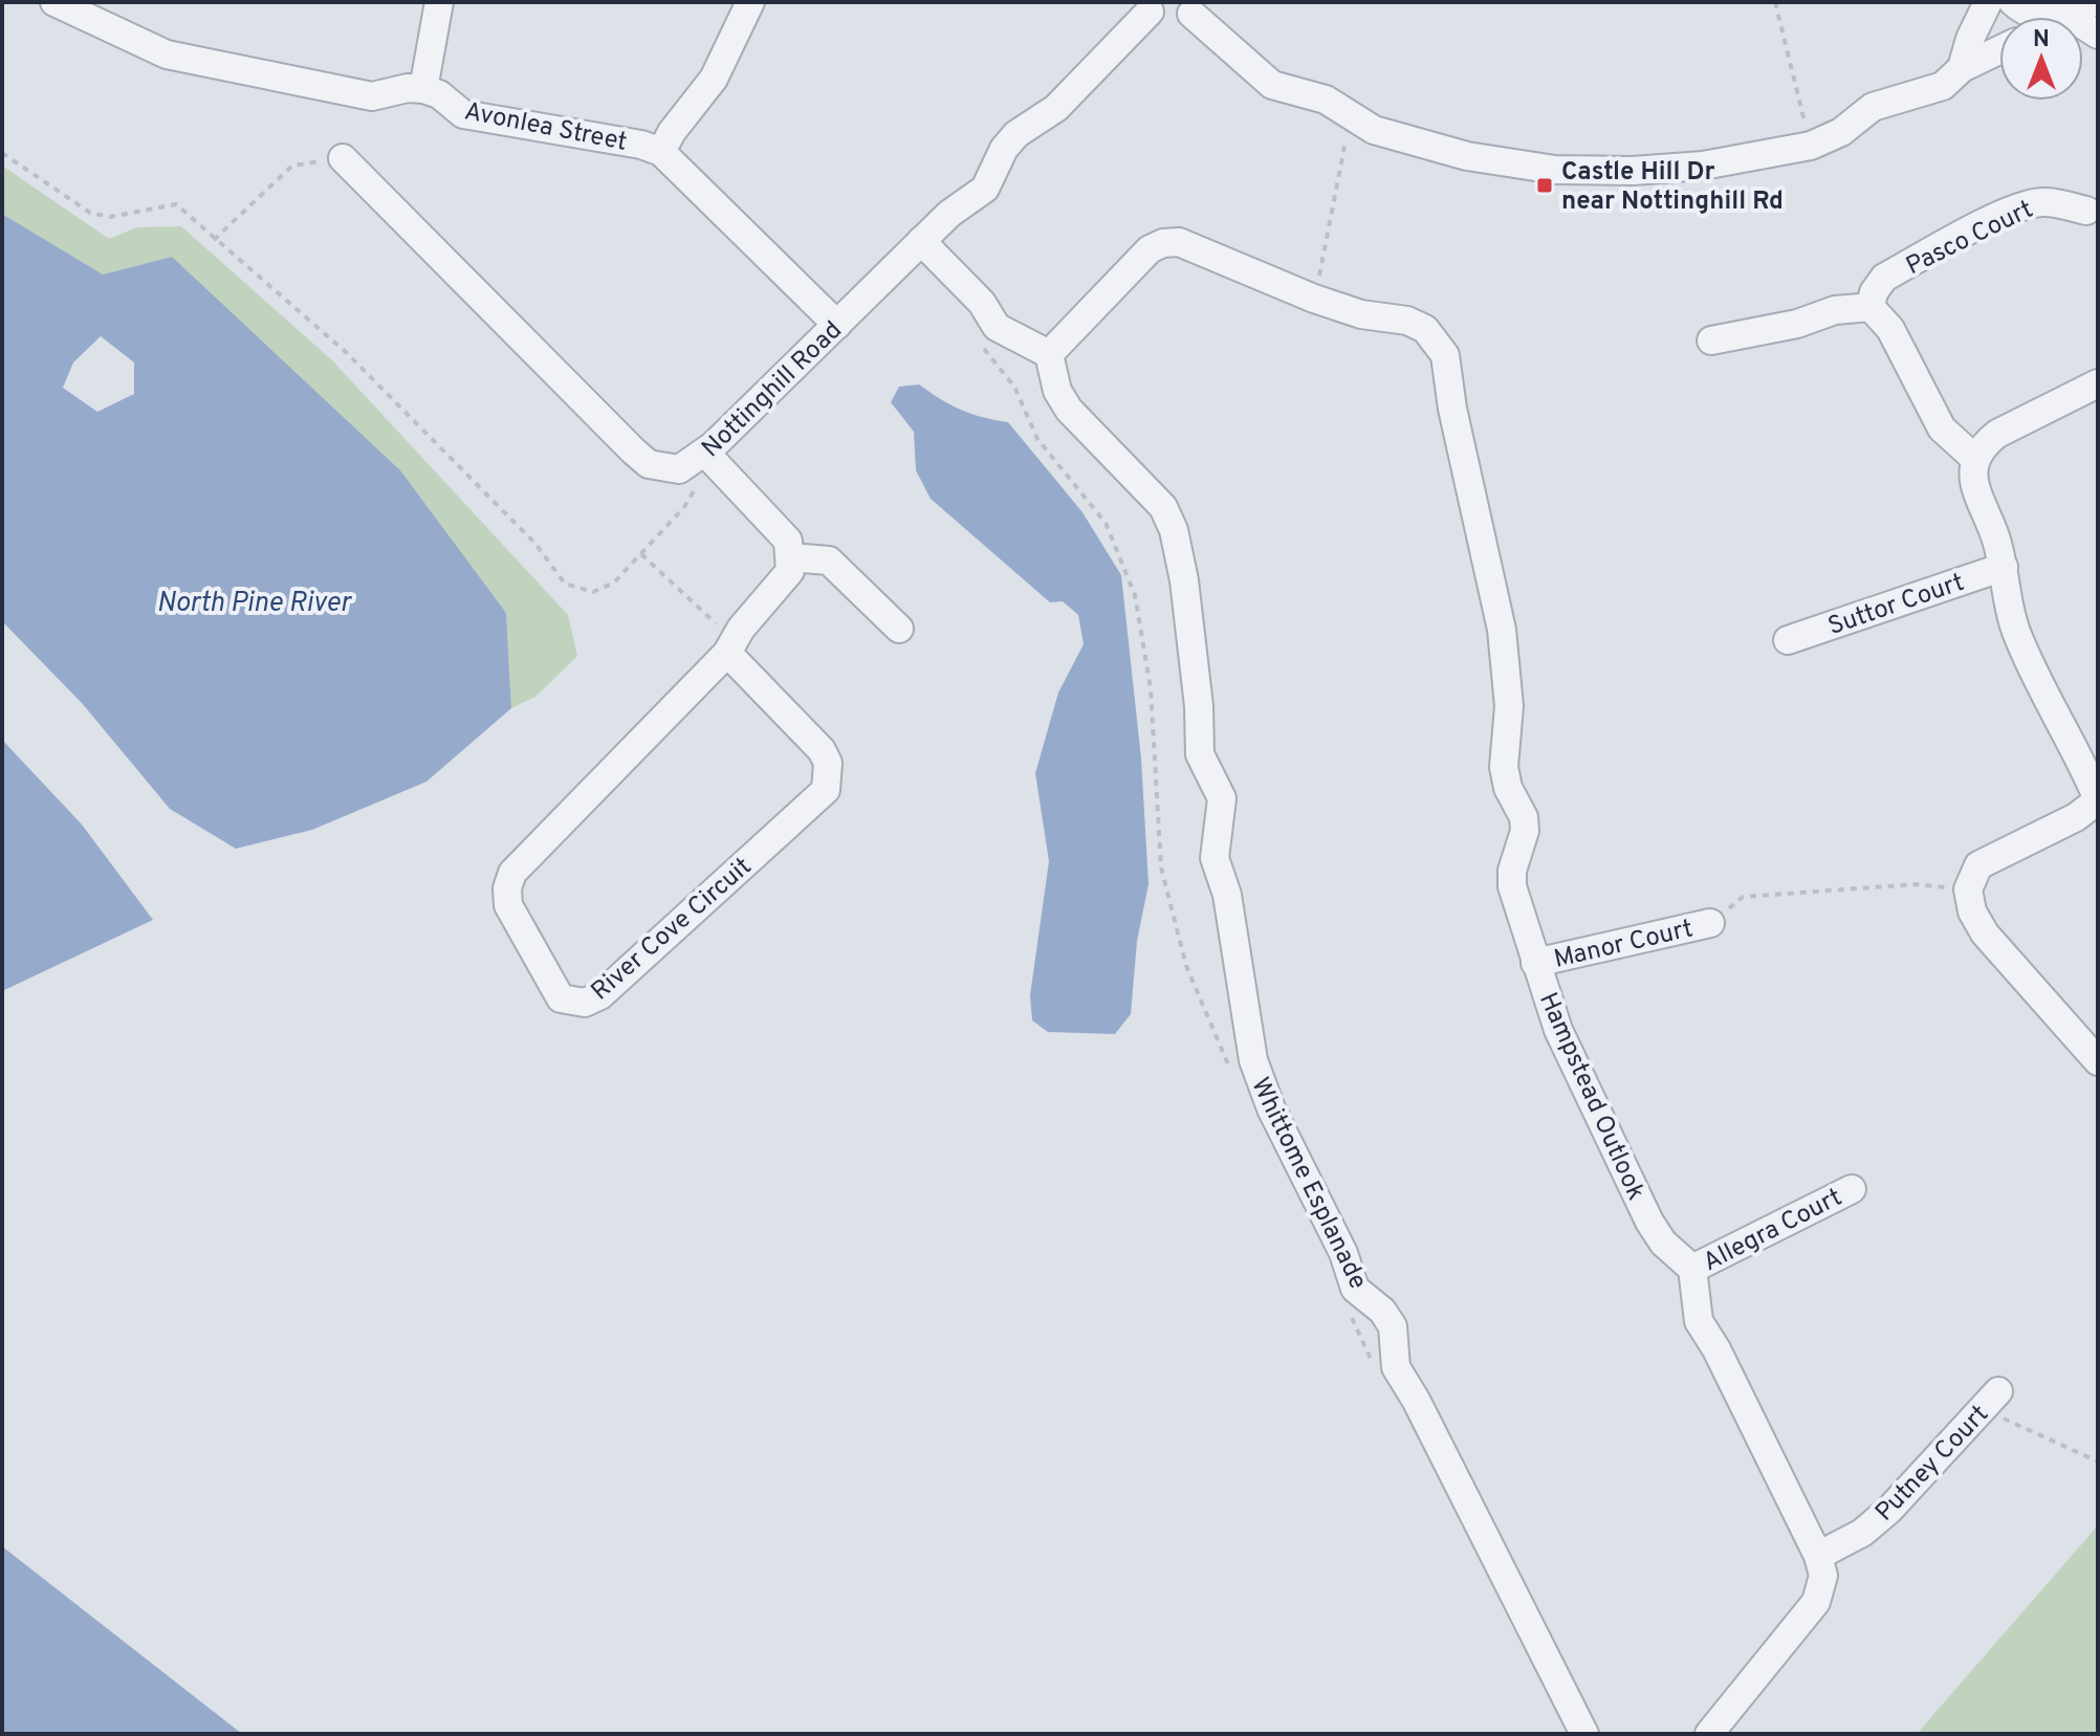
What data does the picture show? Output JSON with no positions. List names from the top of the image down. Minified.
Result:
{"streets":{"street":["Avonlea Street","Pasco Court","Nottinghill Road","Suttor Court","River Cove Circuit","Manor Court","Hampstead Outlook","Whittome Esplanade","Allegra Court","Putney Court"]},"crossings":[["Avonlea Street","Nottinghill Road"],["Manor Court","Hampstead Outlook"],["Hampstead Outlook","Whittome Esplanade"],["Hampstead Outlook","Allegra Court"]],"water":["North Pine River"],"places":{"transit":["Castle Hill Dr near Nottinghill Rd"]},"north":"top"}
